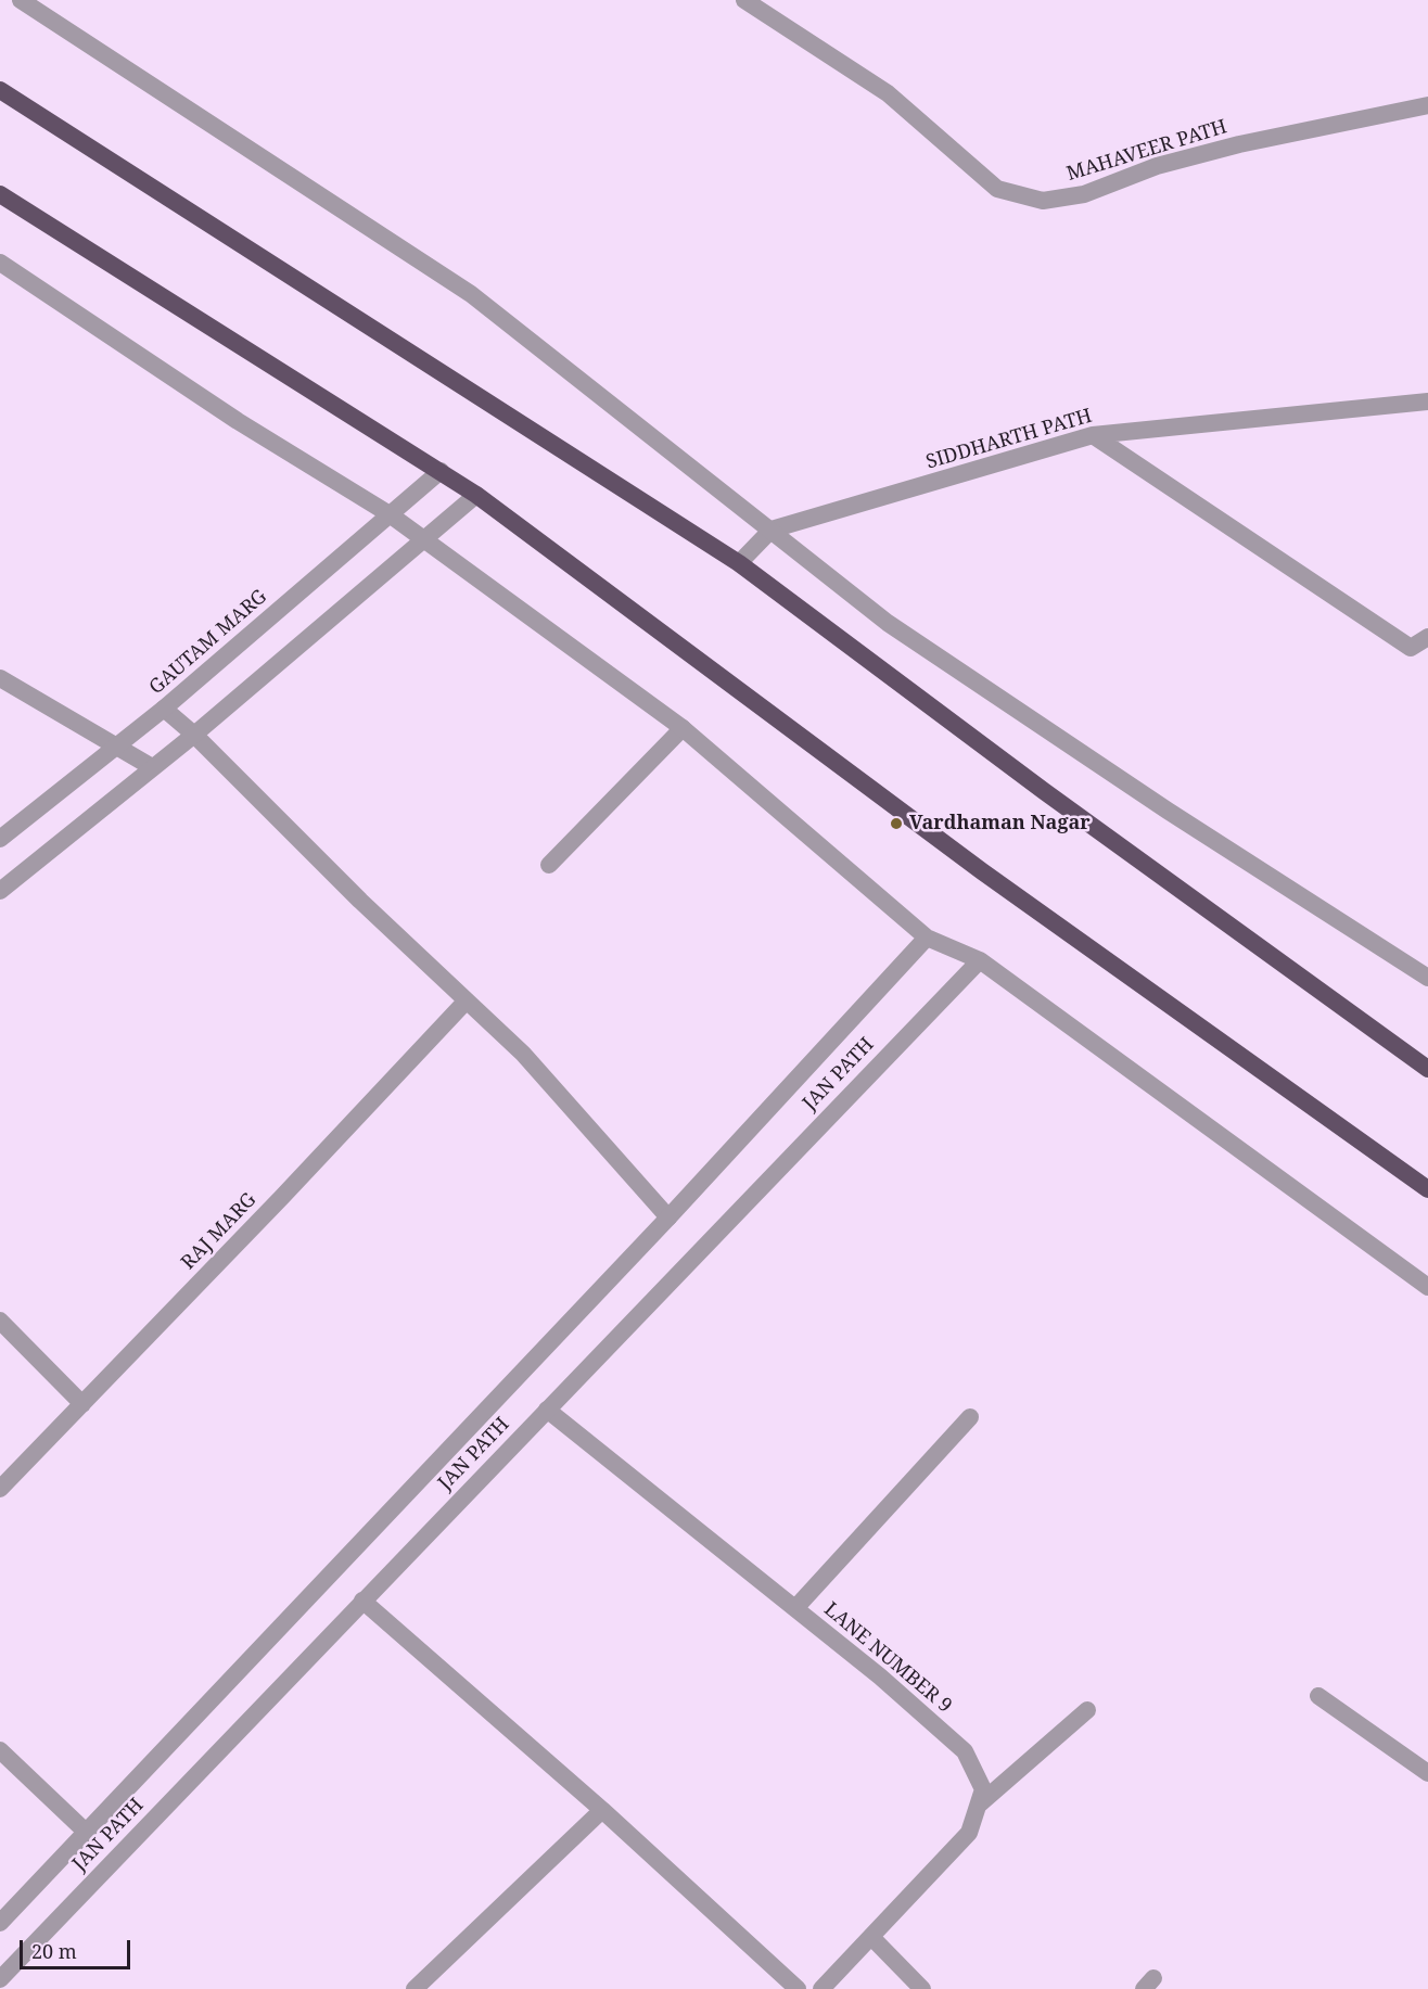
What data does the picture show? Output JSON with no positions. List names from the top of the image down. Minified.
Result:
{"streets":{"street":["MAHAVEER PATH","SIDDHARTH PATH","GAUTAM MARG","JAN PATH","RAJ MARG","LANE NUMBER 9"]},"crossings":[["JAN PATH","LANE NUMBER 9"]],"places":["Vardhaman Nagar"],"scale_bar":"20 m"}
